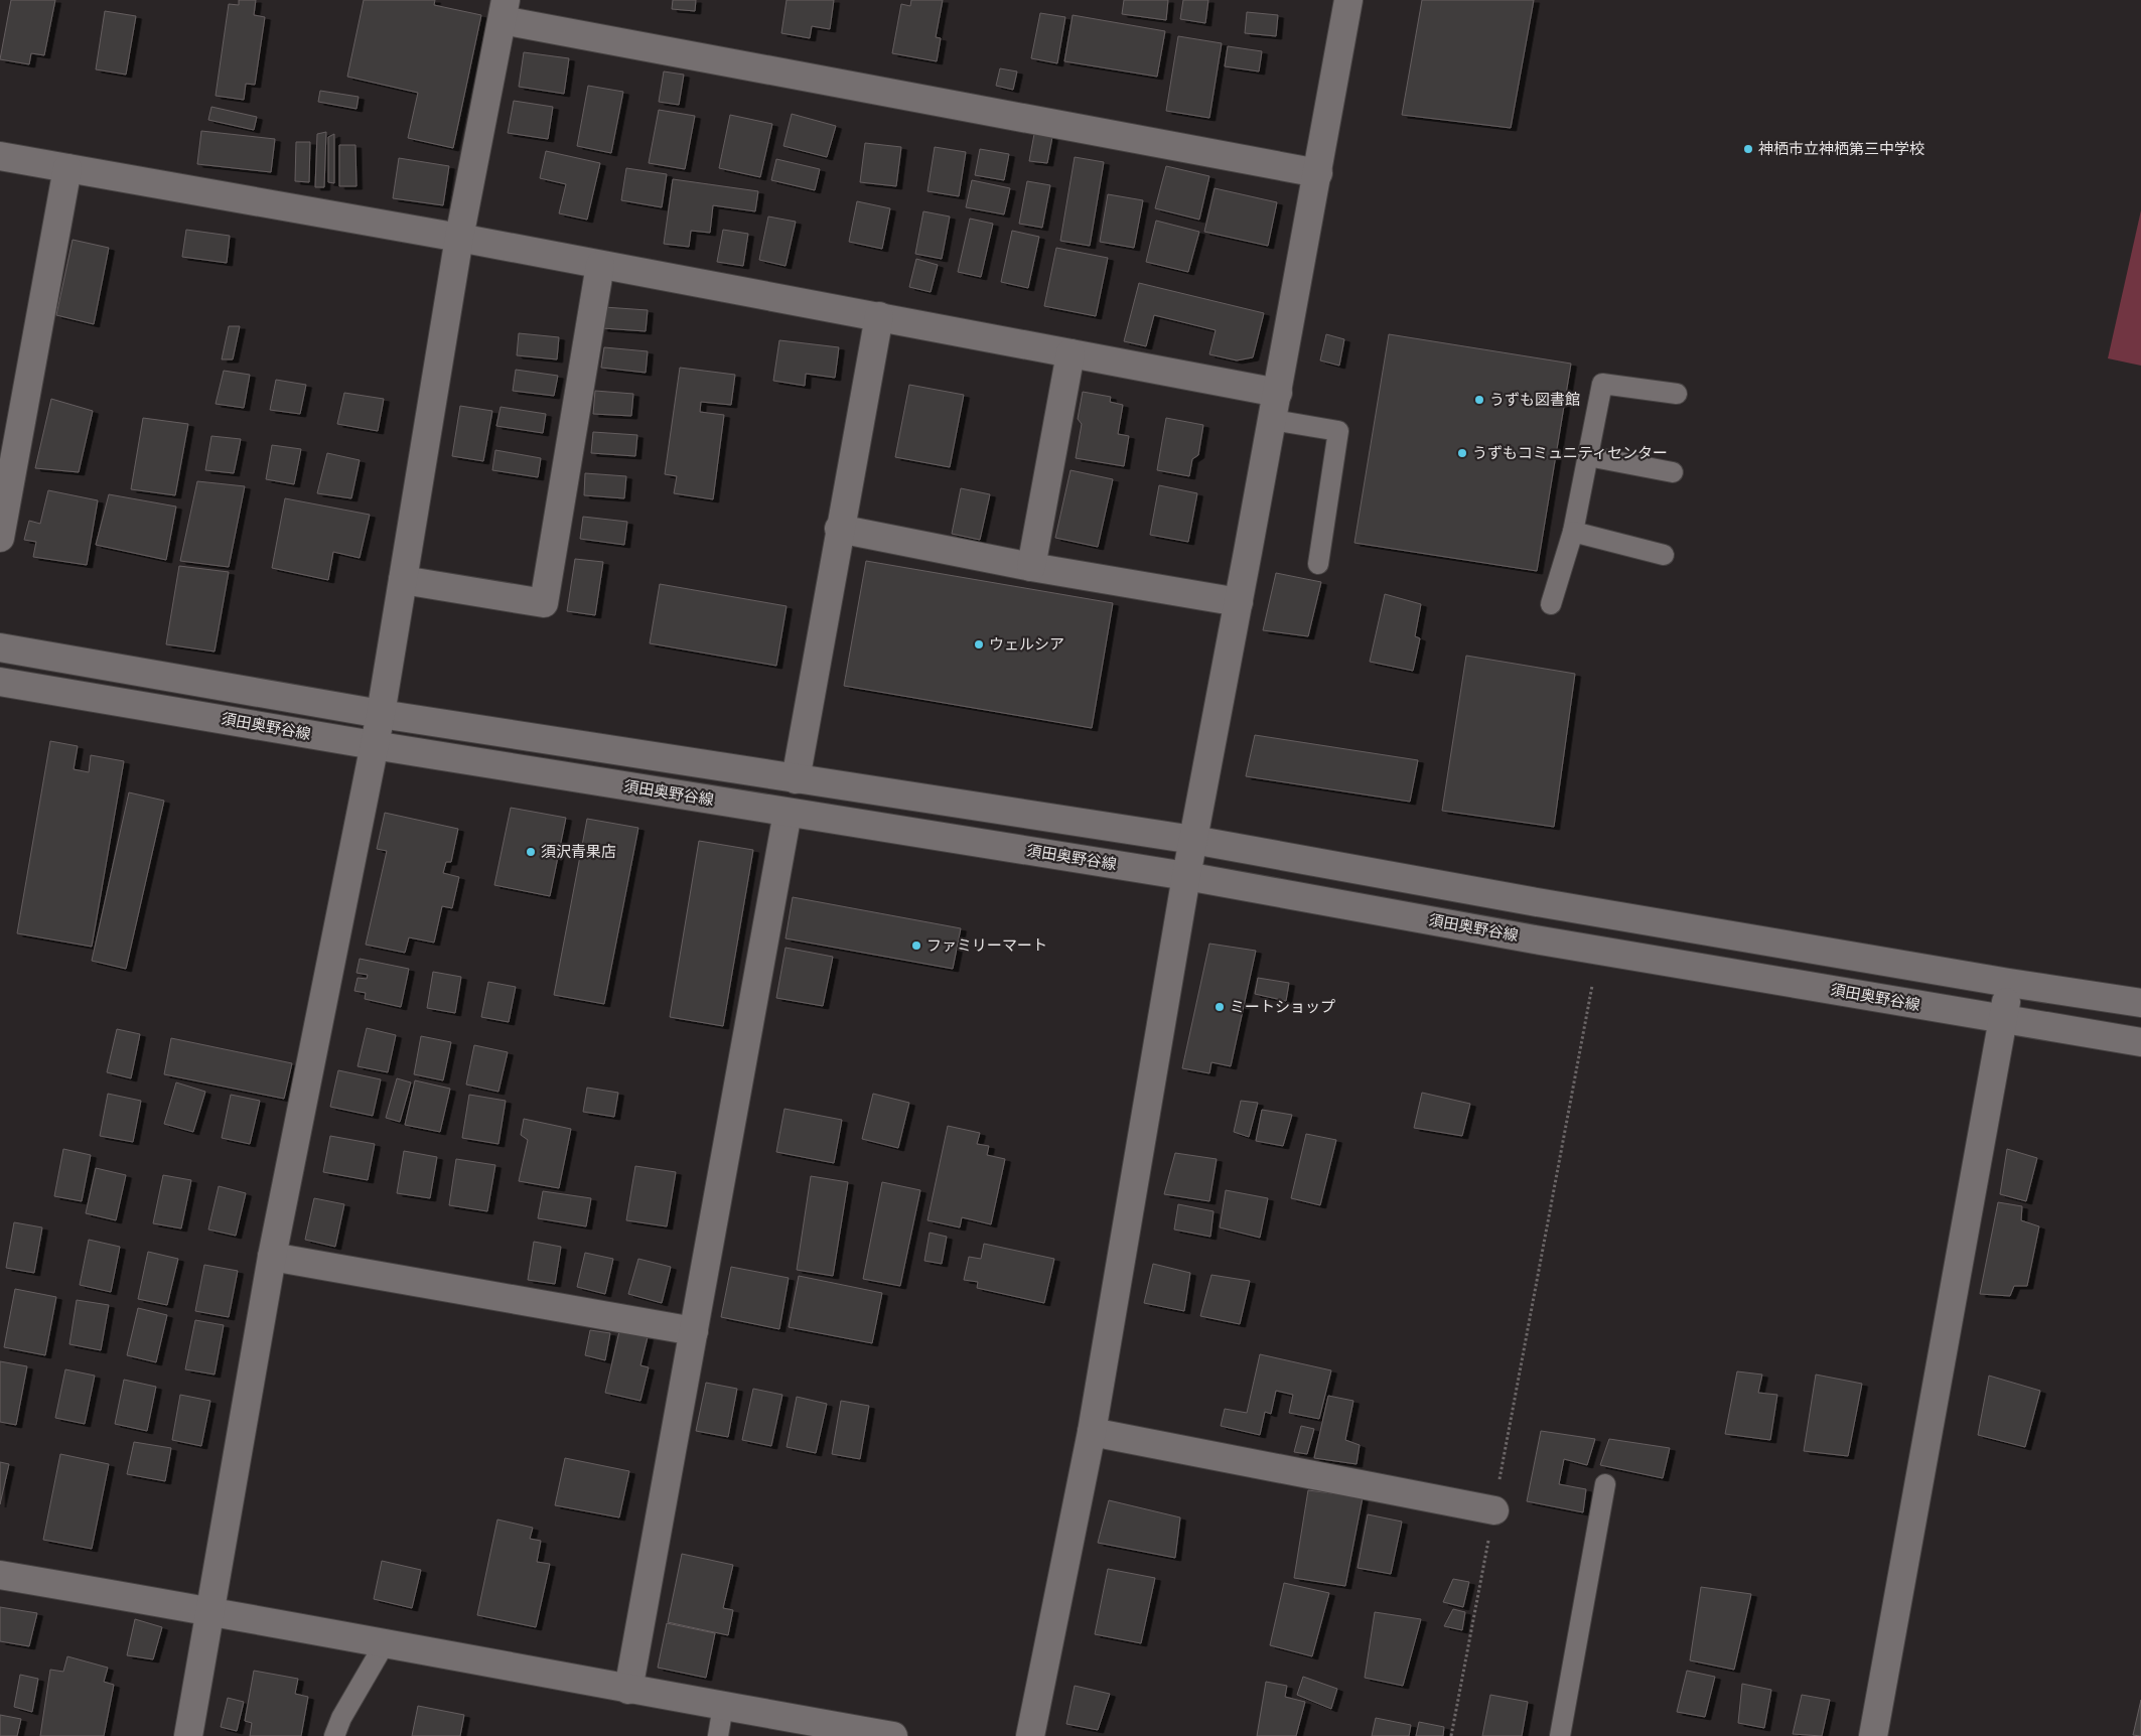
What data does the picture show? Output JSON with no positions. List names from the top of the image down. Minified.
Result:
{"streets":{"street":["須田奥野谷線"]},"places":["神栖市立神栖第三中学校","うずも図書館","うずもコミュニティセンター","ウェルシア","須沢青果店","ファミリーマート","ミートショップ"]}
